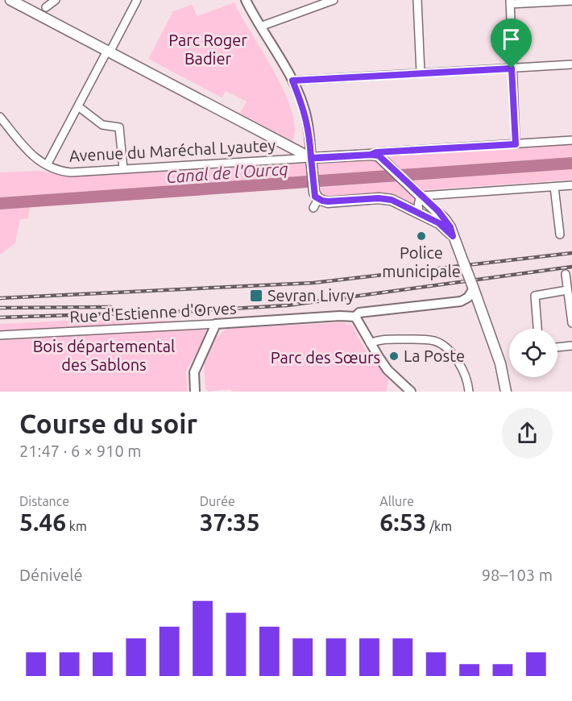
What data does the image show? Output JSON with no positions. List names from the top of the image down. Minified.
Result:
{"streets":{"street":["Avenue du Maréchal Lyautey","Rue d'Estienne d'Orves"]},"water":["Canal de l'Ourcq"],"parks":["Parc Roger Badier","Bois départemental des Sablons","Parc des Sœurs"],"places":{"other":["Police municipale","La Poste"],"transit":["Sevran Livry"]},"page":{"heading":["Course du soir","21:47 · 6 × 910 m"],"stats":[["Distance","5.46 km"],["Durée","37:35"],["Allure","6:53 /km"]],"chart":["Dénivelé","98–103 m"]}}
